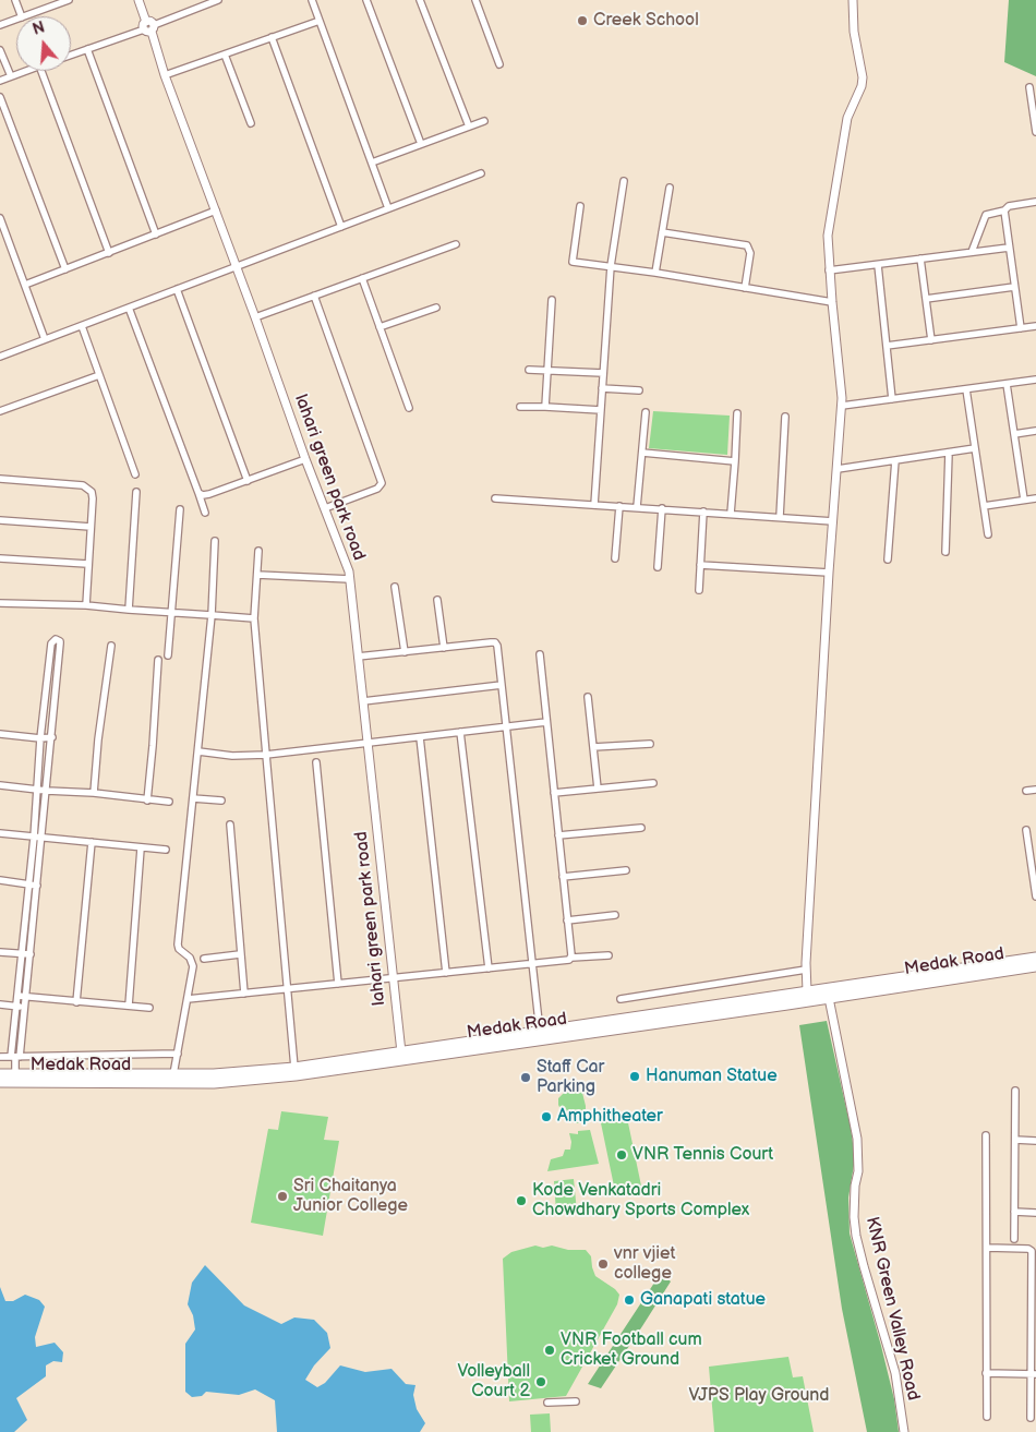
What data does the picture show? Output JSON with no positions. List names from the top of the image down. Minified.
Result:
{"streets":{"main road":["Medak Road"],"street":["lahari green park road","KNR Green Valley Road"]},"crossings":[["lahari green park road","Medak Road"],["Medak Road","KNR Green Valley Road"]],"parks":["VJPS Play Ground"],"places":["Creek School","Hanuman Statue","Staff Car Parking","Amphitheater","VNR Tennis Court","Sri Chaitanya Junior College","Kode Venkatadri Chowdhary Sports Complex","vnr vjiet college","Ganapati statue","VNR Football cum Cricket Ground","Volleyball Court 2"],"north":"top"}
